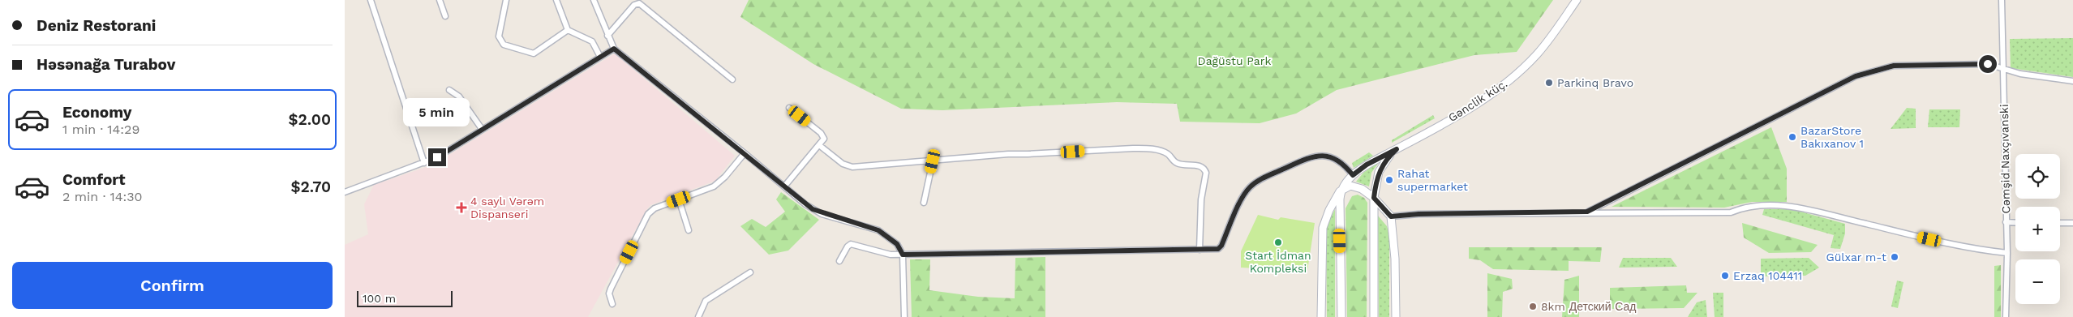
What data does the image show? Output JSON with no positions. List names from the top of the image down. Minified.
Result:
{"streets":{"main road":["Gənclik küç."],"street":["Cəmşid Naxçıvanski"]},"parks":["Dağüstu Park"],"places":{"other":["Parkinq Bravo","BazarStore Bakıxanov 1","Rahat supermarket","Start İdman Kompleksi","Gülxar m-t","Erzaq 104411","8km Детский Сад"],"health":["4 saylı Vərəm Dispanseri"]},"scale_bar":"100 m","page":{"banner":["Deniz Restorani","Həsənağa Turabov"],"list":[{"name":"Economy","note":"1 min · 14:29","value":"$2.00"},{"name":"Comfort","note":"2 min · 14:30","value":"$2.70"}],"bubble":"5 min","map_buttons":["+","−"],"buttons":"Confirm","scale":"100 m"}}
